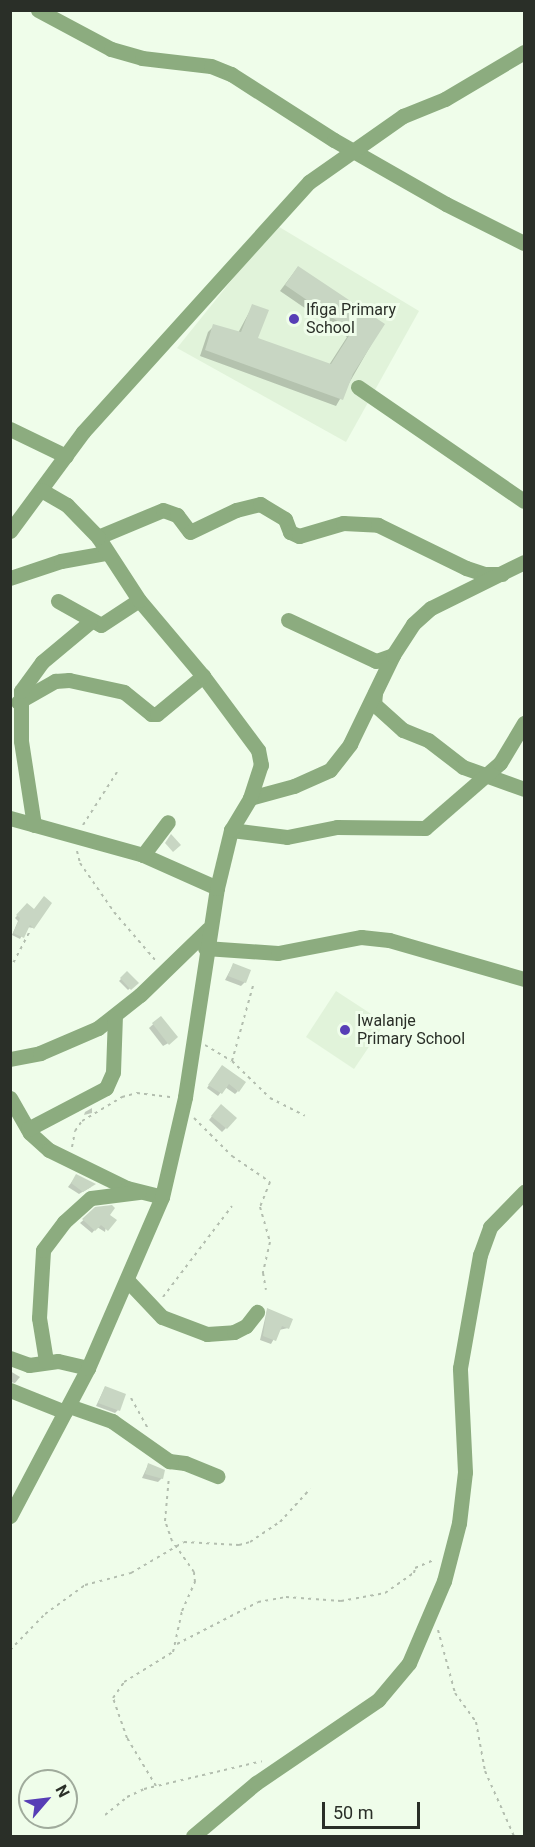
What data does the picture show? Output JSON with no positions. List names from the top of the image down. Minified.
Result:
{"places":["Ifiga Primary School","Iwalanje Primary School"],"scale_bar":"50 m","north":"top right"}
